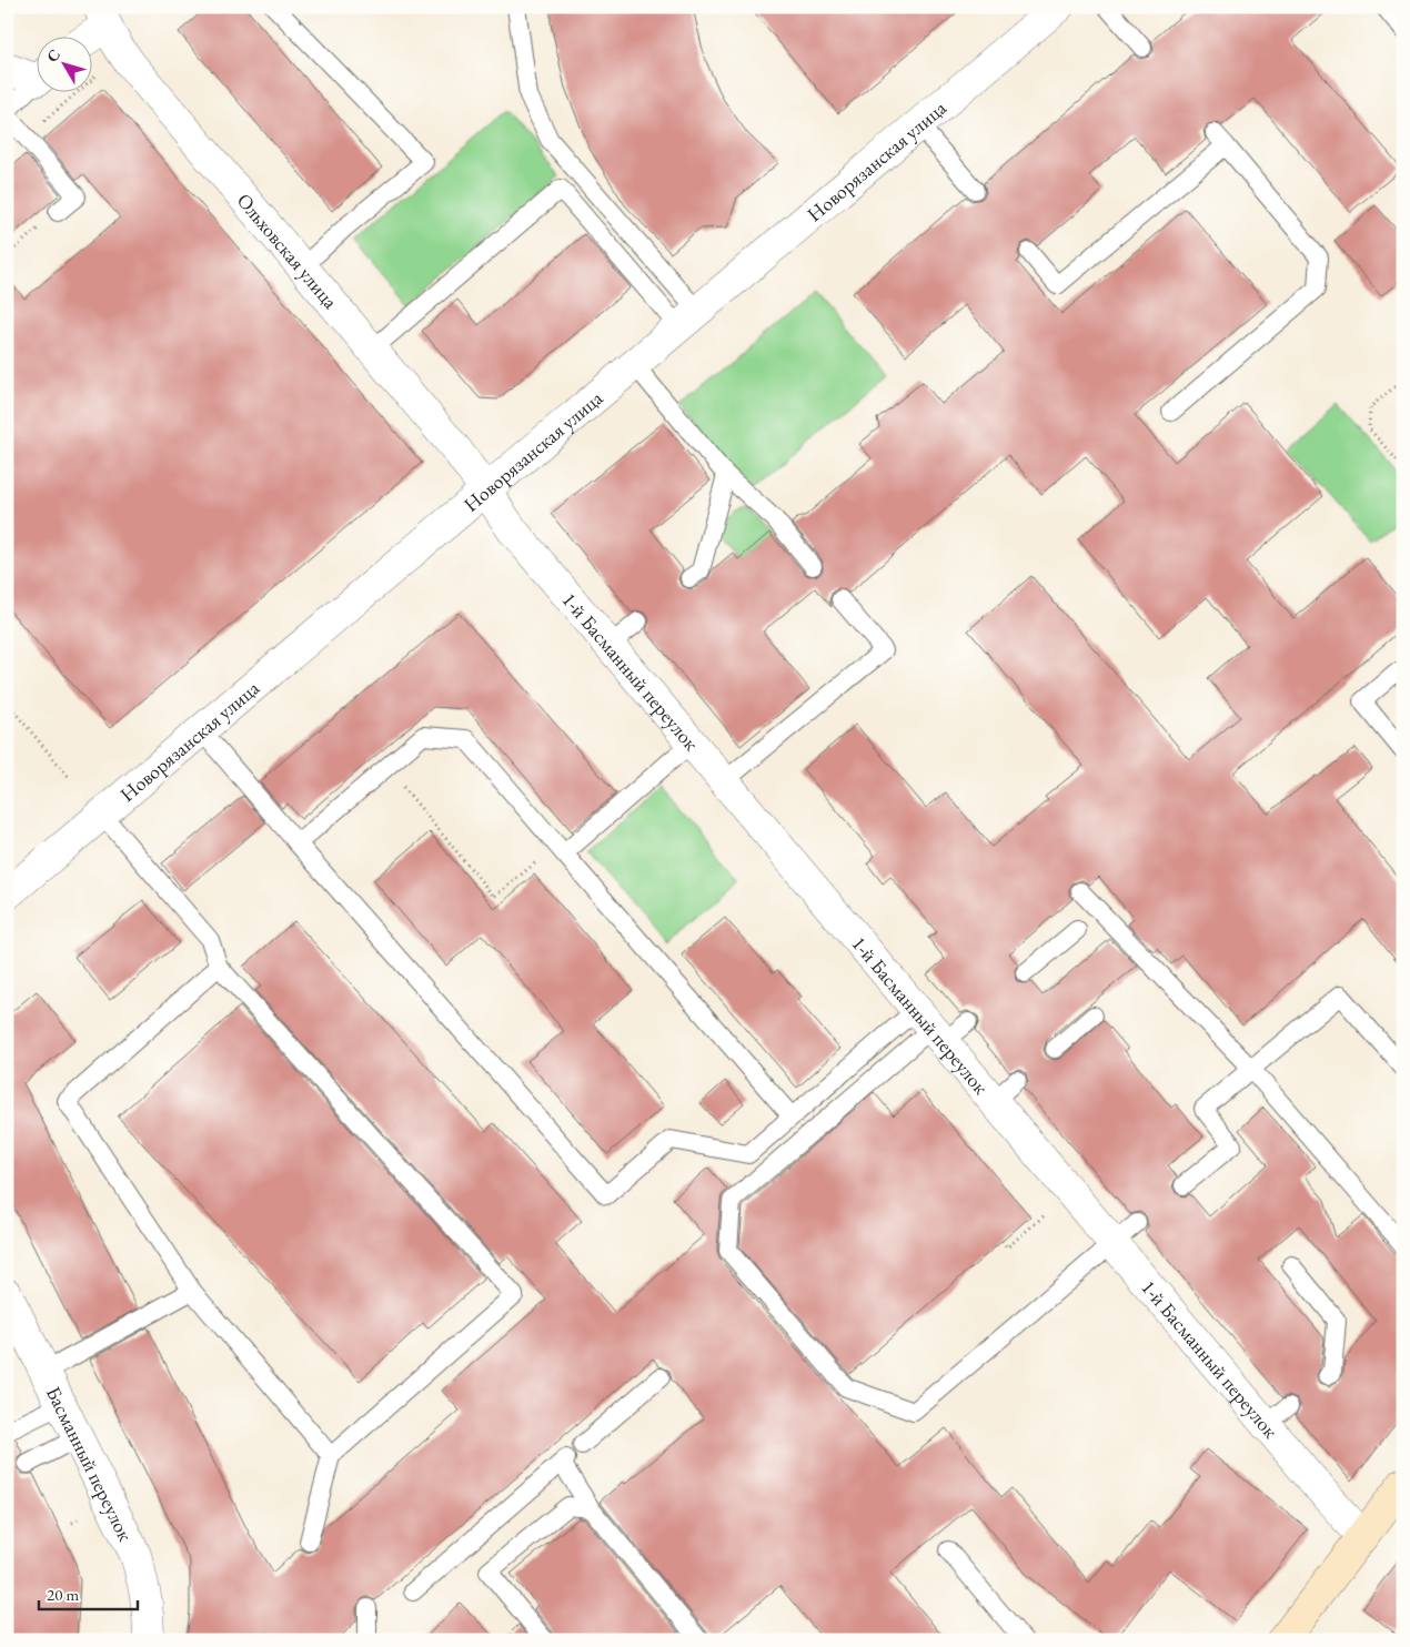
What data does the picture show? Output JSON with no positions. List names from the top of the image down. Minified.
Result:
{"streets":{"street":["Новорязанская улица","Ольховская улица","1-й Басманный переулок","Басманный переулок"]},"crossings":[["Новорязанская улица","Ольховская улица"],["Новорязанская улица","1-й Басманный переулок"],["Ольховская улица","1-й Басманный переулок"]],"scale_bar":"20 m","north":"top left"}
